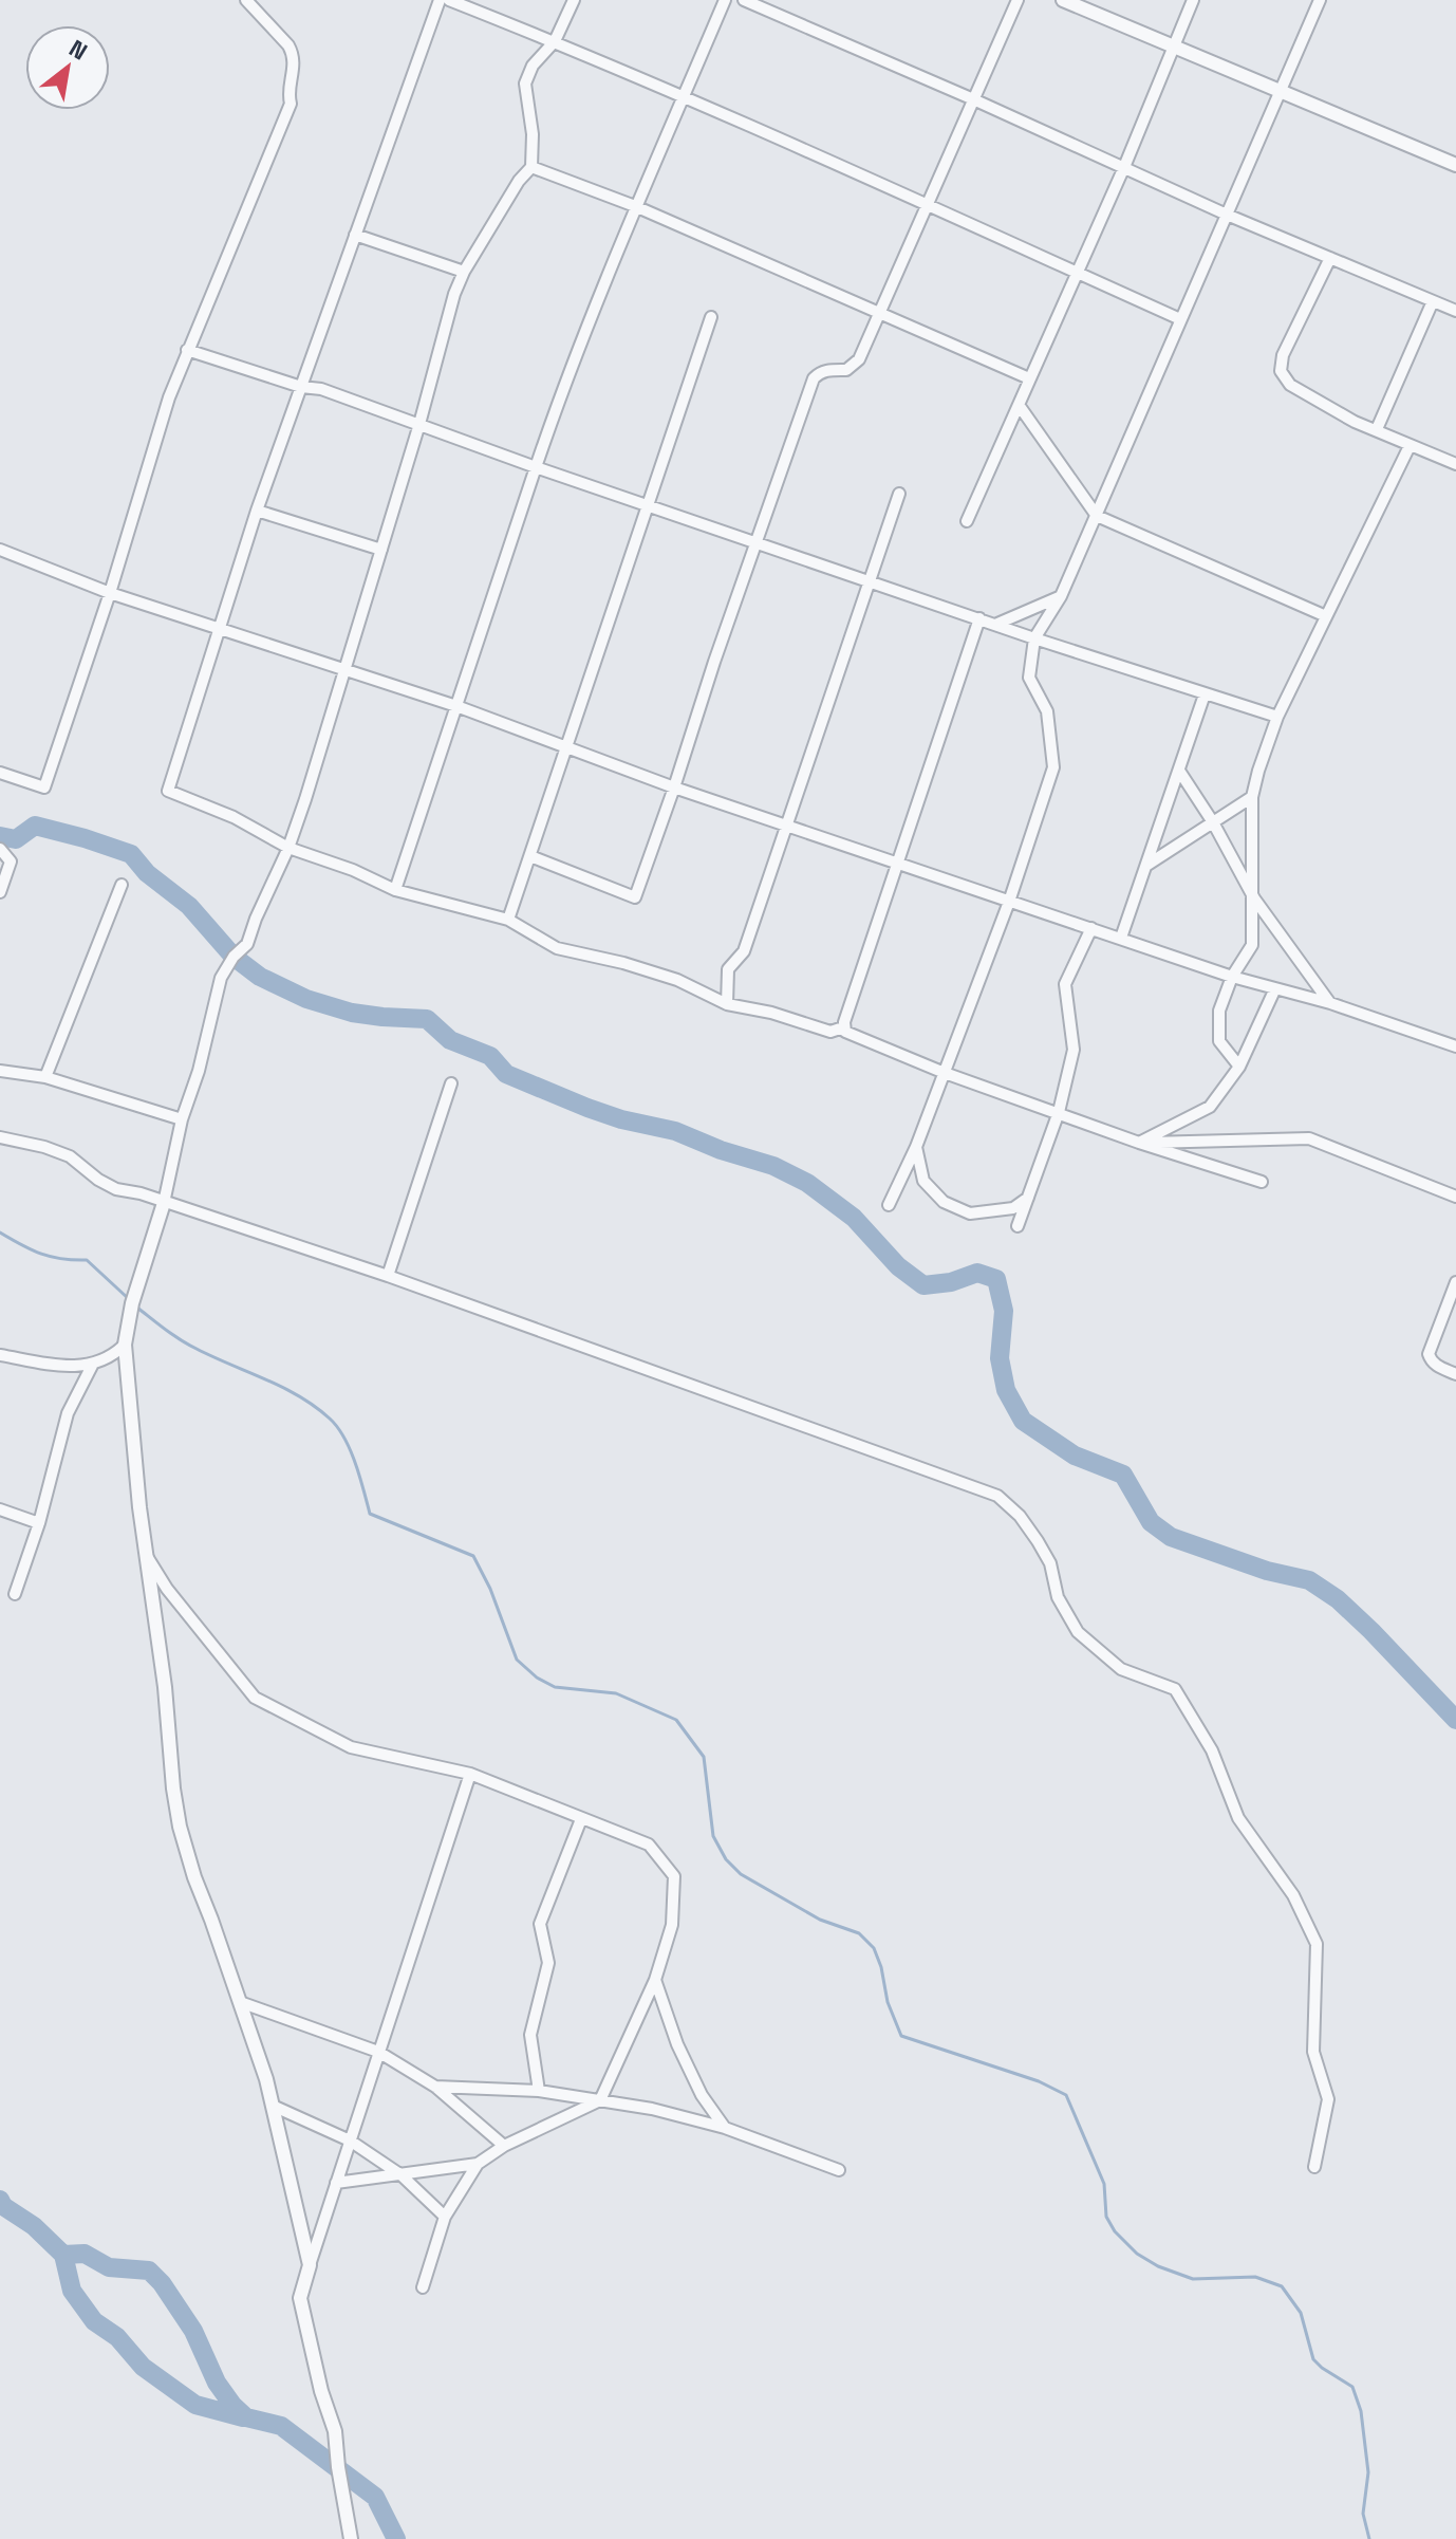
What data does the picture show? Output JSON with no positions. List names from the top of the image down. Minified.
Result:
{"north":"top right"}
